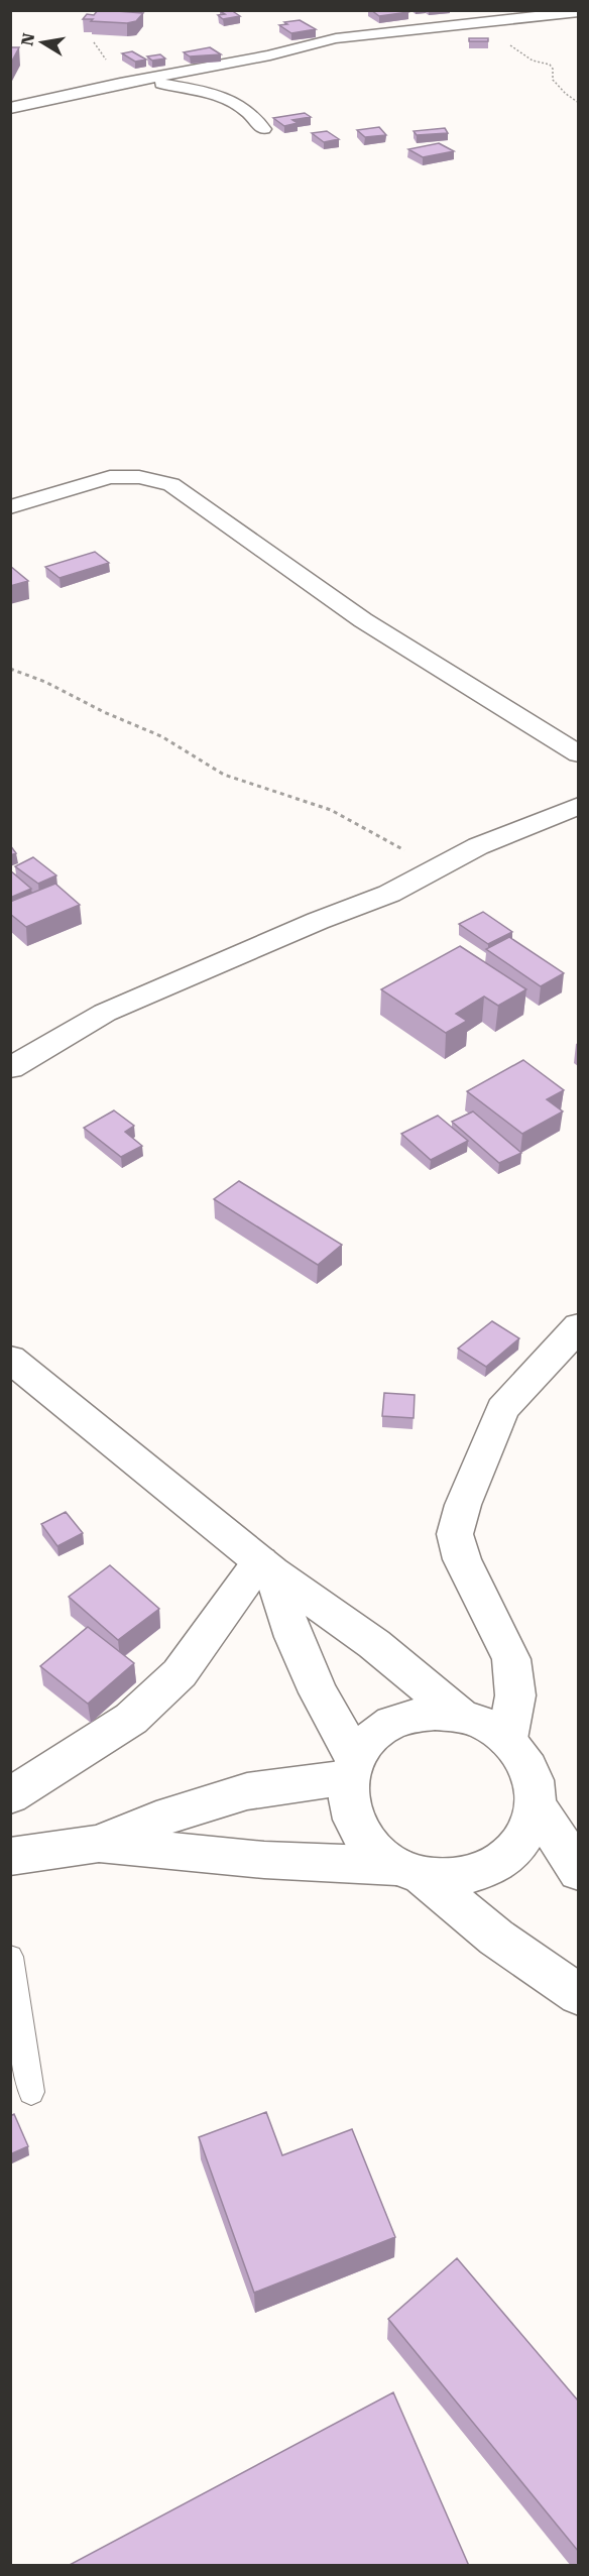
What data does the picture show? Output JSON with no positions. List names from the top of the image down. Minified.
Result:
{"north":"left"}
